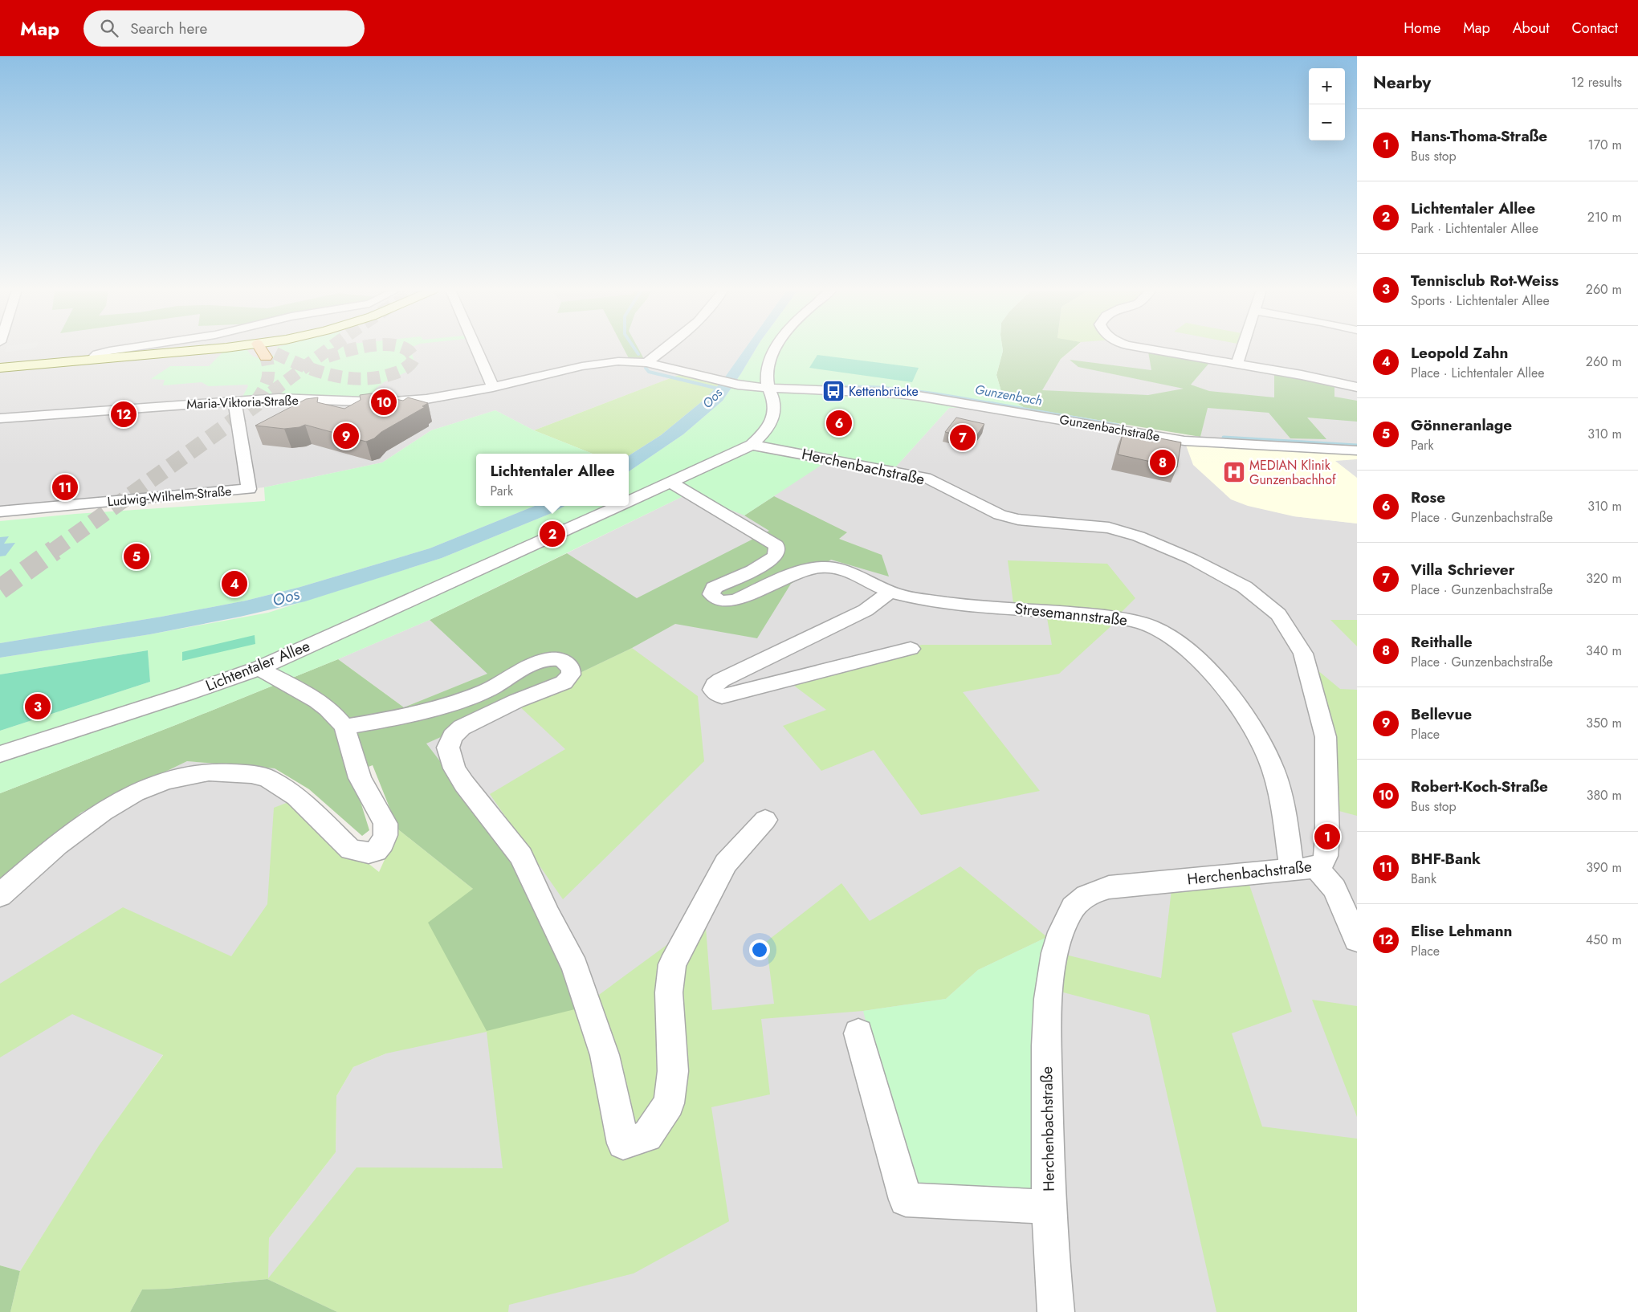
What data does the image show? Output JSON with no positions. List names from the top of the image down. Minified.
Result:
{"streets":{"street":["Maria-Viktoria-Straße","Gunzenbachstraße","Herchenbachstraße","Ludwig-Wilhelm-Straße","Stresemannstraße","Lichtentaler Allee"]},"crossings":[["Maria-Viktoria-Straße","Gunzenbachstraße"],["Maria-Viktoria-Straße","Ludwig-Wilhelm-Straße"],["Maria-Viktoria-Straße","Lichtentaler Allee"],["Gunzenbachstraße","Lichtentaler Allee"],["Herchenbachstraße","Stresemannstraße"],["Herchenbachstraße","Lichtentaler Allee"],["Stresemannstraße","Lichtentaler Allee"]],"water":["Gunzenbach","Oos"],"places":{"bus stop":["Kettenbrücke"],"hospital":["MEDIAN Klinik Gunzenbachhof"]},"page":{"header":"Map","search":"Search here","nav":["Home","Map","About","Contact"],"heading":["Nearby","12 results"],"map_buttons":["+","−"],"list":[{"mark":"1","name":"Hans-Thoma-Straße","note":"Bus stop","value":"170 m"},{"mark":"2","name":"Lichtentaler Allee","note":"Park · Lichtentaler Allee","value":"210 m"},{"mark":"3","name":"Tennisclub Rot-Weiss","note":"Sports · Lichtentaler Allee","value":"260 m"},{"mark":"4","name":"Leopold Zahn","note":"Place · Lichtentaler Allee","value":"260 m"},{"mark":"5","name":"Gönneranlage","note":"Park","value":"310 m"},{"mark":"6","name":"Rose","note":"Place · Gunzenbachstraße","value":"310 m"},{"mark":"7","name":"Villa Schriever","note":"Place · Gunzenbachstraße","value":"320 m"},{"mark":"8","name":"Reithalle","note":"Place · Gunzenbachstraße","value":"340 m"},{"mark":"9","name":"Bellevue","note":"Place","value":"350 m"},{"mark":"10","name":"Robert-Koch-Straße","note":"Bus stop","value":"380 m"},{"mark":"11","name":"BHF-Bank","note":"Bank","value":"390 m"},{"mark":"12","name":"Elise Lehmann","note":"Place","value":"450 m"}],"pins":["10","12","6","9","7","8","11","2","5","4","3","1"],"popup":["Lichtentaler Allee","Park"]}}
